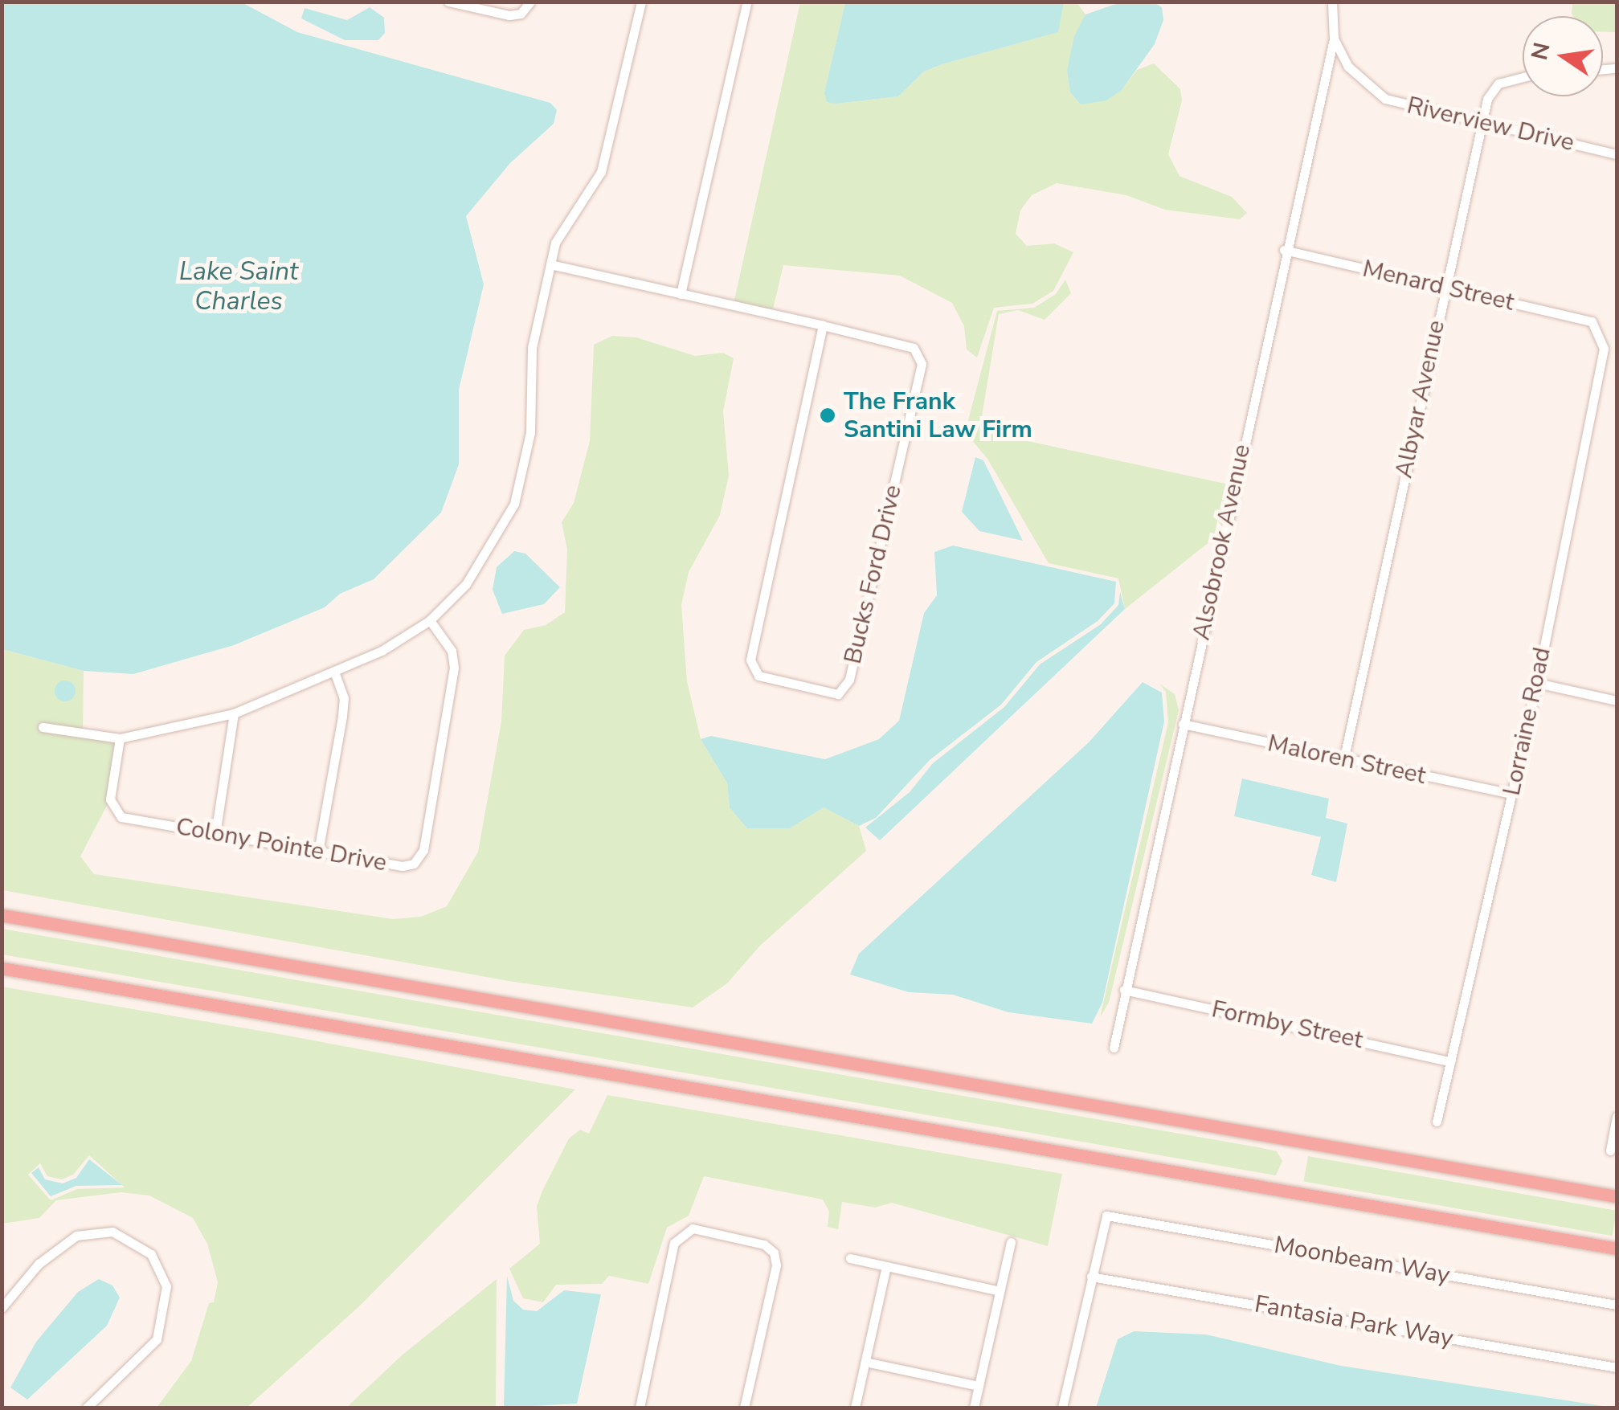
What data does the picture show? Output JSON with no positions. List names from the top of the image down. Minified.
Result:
{"streets":{"street":["Riverview Drive","Menard Street","Albyar Avenue","Alsobrook Avenue","Bucks Ford Drive","Lorraine Road","Maloren Street","Colony Pointe Drive","Formby Street","Moonbeam Way","Fantasia Park Way"]},"crossings":[["Riverview Drive","Albyar Avenue"],["Riverview Drive","Alsobrook Avenue"],["Menard Street","Albyar Avenue"],["Menard Street","Alsobrook Avenue"],["Menard Street","Lorraine Road"],["Albyar Avenue","Maloren Street"],["Alsobrook Avenue","Maloren Street"],["Alsobrook Avenue","Formby Street"],["Lorraine Road","Maloren Street"],["Lorraine Road","Formby Street"],["Moonbeam Way","Fantasia Park Way"]],"water":["Lake Saint Charles"],"places":["The Frank Santini Law Firm"],"north":"left"}
